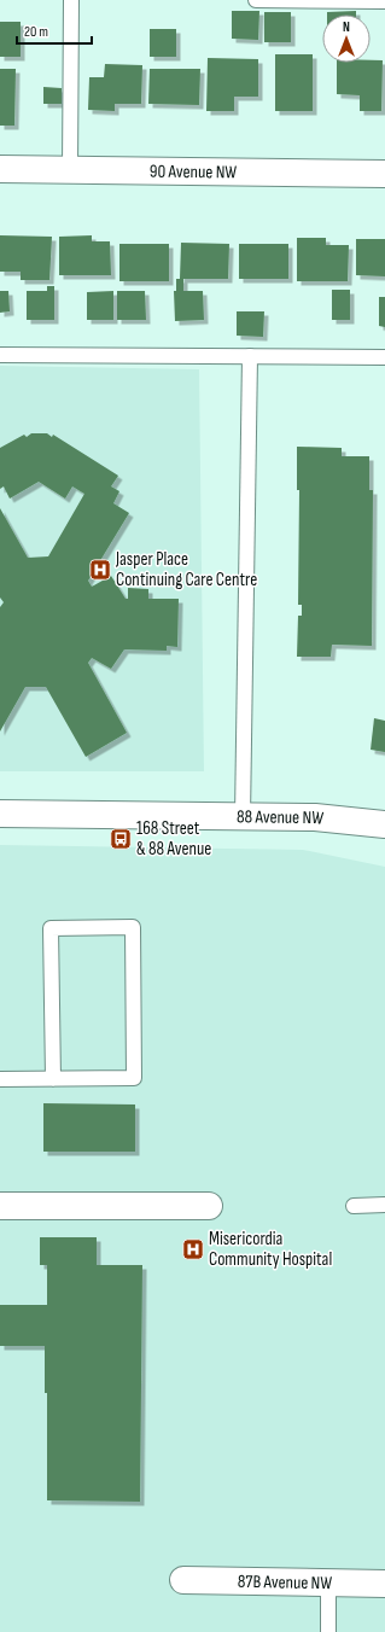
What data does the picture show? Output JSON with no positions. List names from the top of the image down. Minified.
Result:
{"streets":{"street":["90 Avenue NW","88 Avenue NW","87B Avenue NW"]},"places":{"hospital":["Jasper Place Continuing Care Centre","Misericordia Community Hospital"],"bus stop":["168 Street & 88 Avenue"]},"scale_bar":"20 m","north":"top"}
